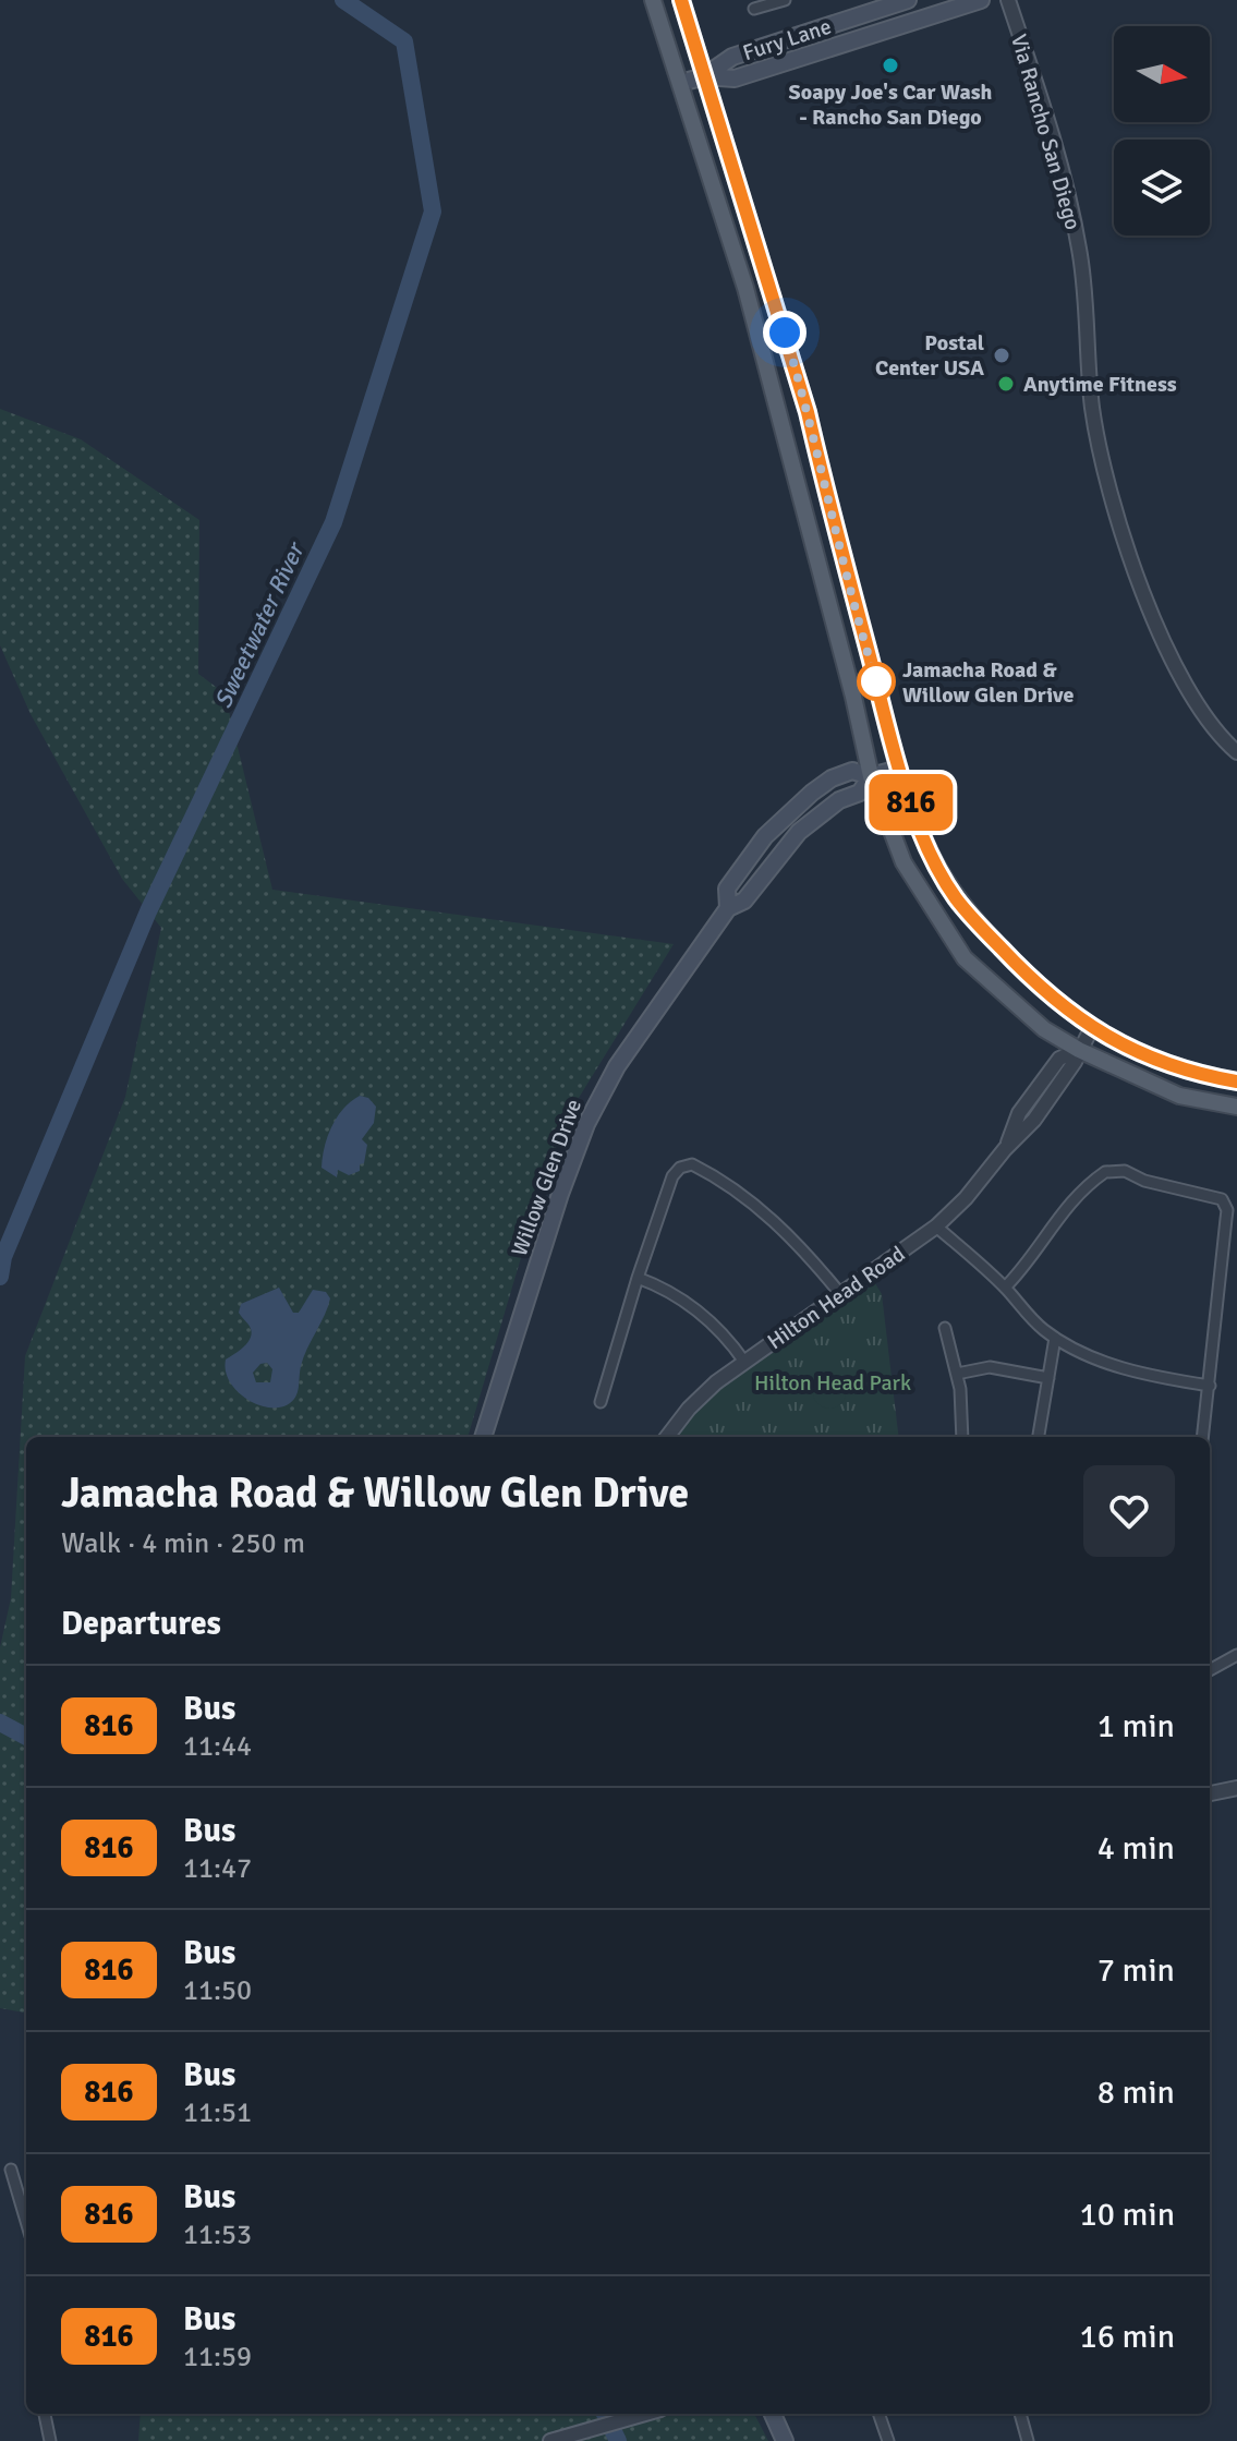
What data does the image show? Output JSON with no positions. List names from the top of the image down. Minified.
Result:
{"streets":{"main road":["Fury Lane","Willow Glen Drive"],"street":["Via Rancho San Diego","Hilton Head Road"]},"water":["Sweetwater River"],"parks":["Hilton Head Park"],"places":["Soapy Joe's Car Wash - Rancho San Diego","Postal Center USA","Anytime Fitness","Jamacha Road & Willow Glen Drive"],"lines":["bus line 816"],"north":"right","page":{"on_map":"816","heading":[["Jamacha Road & Willow Glen Drive","Walk · 4 min · 250 m"],"Departures"],"list":[{"mark":"816","name":"Bus","note":"11:44","value":"1 min"},{"mark":"816","name":"Bus","note":"11:47","value":"4 min"},{"mark":"816","name":"Bus","note":"11:50","value":"7 min"},{"mark":"816","name":"Bus","note":"11:51","value":"8 min"},{"mark":"816","name":"Bus","note":"11:53","value":"10 min"},{"mark":"816","name":"Bus","note":"11:59","value":"16 min"}]}}
